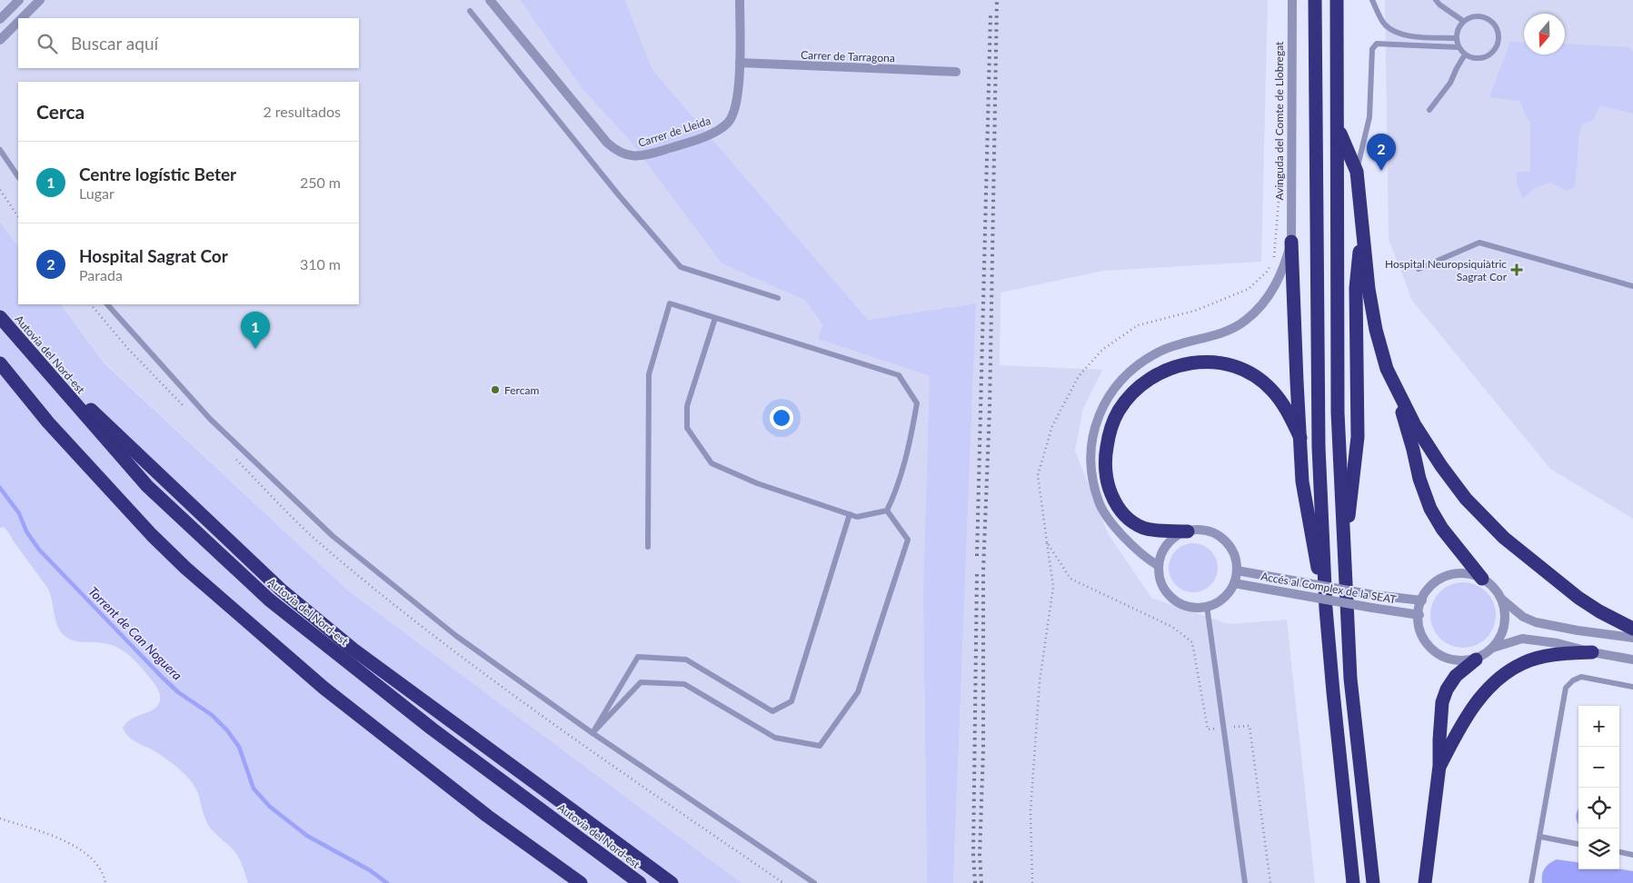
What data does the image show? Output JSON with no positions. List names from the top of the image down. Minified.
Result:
{"streets":{"highway":["Autovia del Nord-est"],"street":["Carrer de Tarragona","Avinguda del Comte de Llobregat","Carrer de Lleida","Accés al Complex de la SEAT"]},"crossings":[["Carrer de Tarragona","Carrer de Lleida"]],"water":["Torrent de Can Noguera"],"places":{"health":["Hospital Neuropsiquiàtric Sagrat Cor"],"other":["Fercam"]},"north":"bottom","page":{"search":"Buscar aquí","heading":["Cerca","2 resultados"],"pins":["2","1"],"list":[{"mark":"1","name":"Centre logístic Beter","note":"Lugar","value":"250 m"},{"mark":"2","name":"Hospital Sagrat Cor","note":"Parada","value":"310 m"}],"map_buttons":["+","−"]}}
